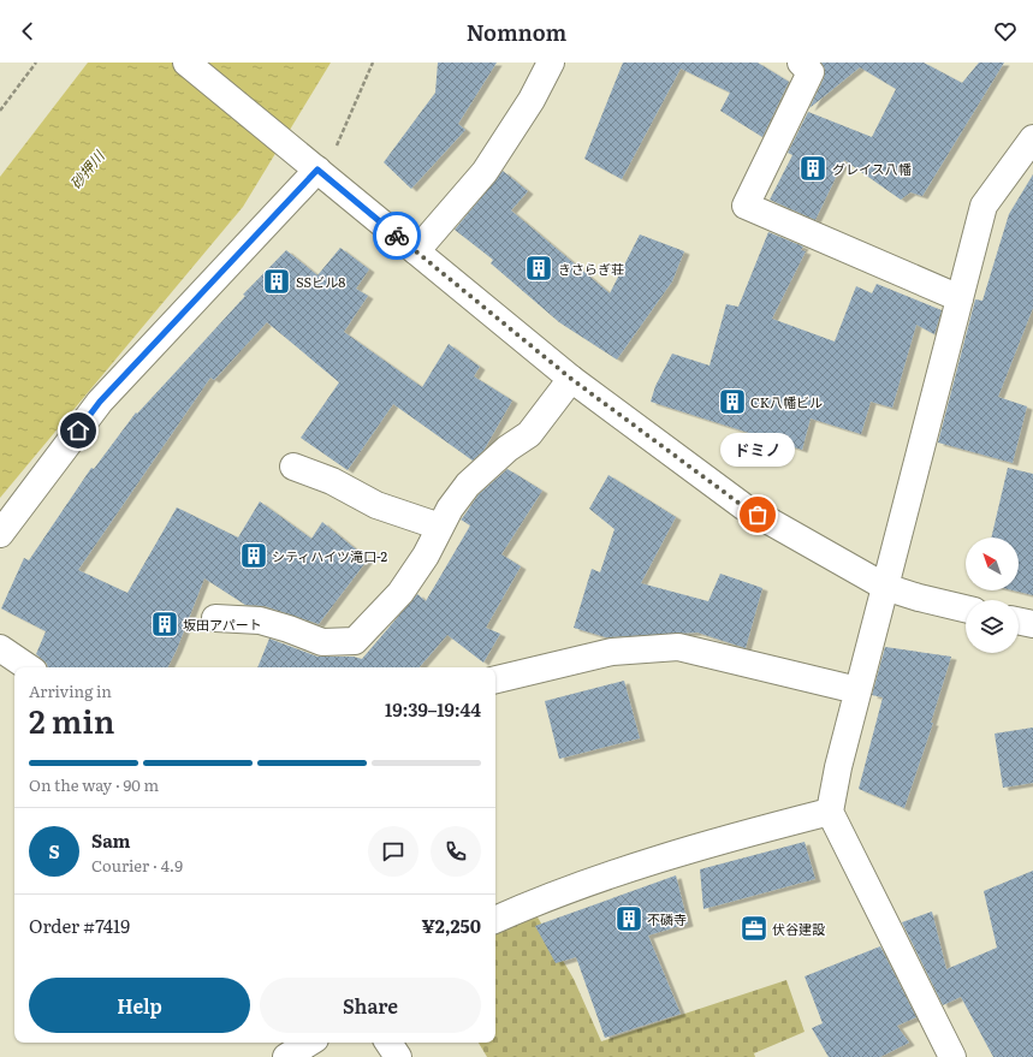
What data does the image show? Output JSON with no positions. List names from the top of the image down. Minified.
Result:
{"water":["砂押川"],"places":{"building":["グレイス八幡","きさらぎ荘","SSビル8","CK八幡ビル","シティハイツ滝口-2","坂田アパート","不磷寺"],"other":["ドミノ"],"office":["伏谷建設"]},"north":"top left","page":{"header":"Nomnom","bubble":"ドミノ","heading":["2 min","Arriving in","19:39–19:44"],"panel":["Sam","Courier · 4.9","Order #7419","¥2,250"],"bar":"On the way · 90 m","round":"S","buttons":["Help","Share"]}}
